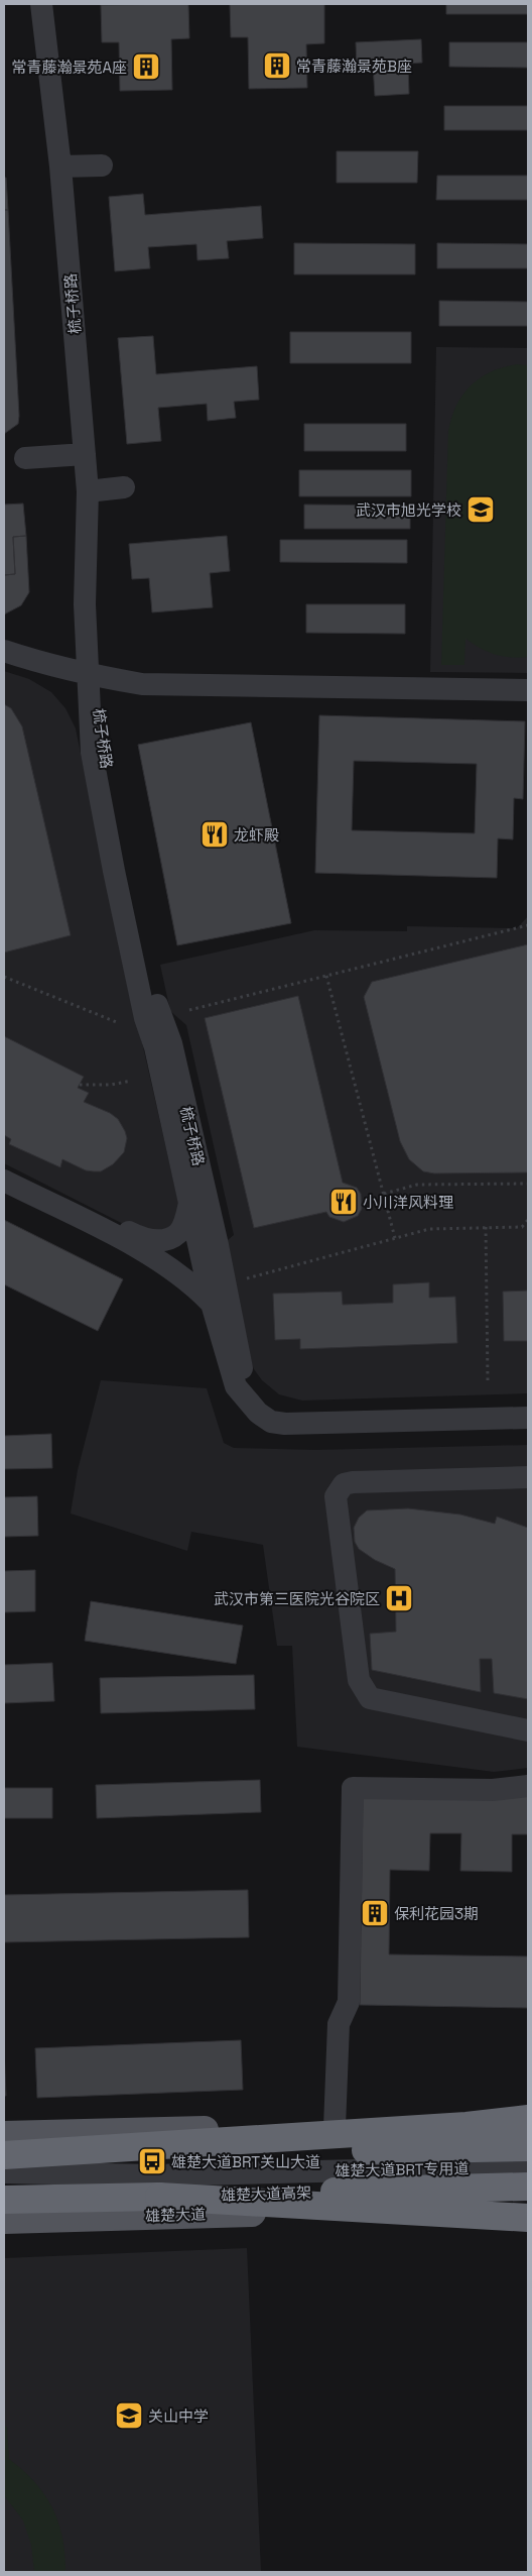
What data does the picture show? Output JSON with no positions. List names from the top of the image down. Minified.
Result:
{"streets":{"highway":["雄楚大道高架"],"main road":["雄楚大道"],"street":["梳子桥路","雄楚大道BRT专用道"]},"crossings":[["雄楚大道BRT专用道","雄楚大道高架"],["雄楚大道BRT专用道","雄楚大道"],["雄楚大道高架","雄楚大道"]],"places":{"building":["常青藤瀚景苑B座","常青藤瀚景苑A座","保利花园3期"],"school or university":["武汉市旭光学校","关山中学"],"restaurant":["龙虾殿","小川洋风料理"],"hospital":["武汉市第三医院光谷院区"],"bus stop":["雄楚大道BRT关山大道"]}}
